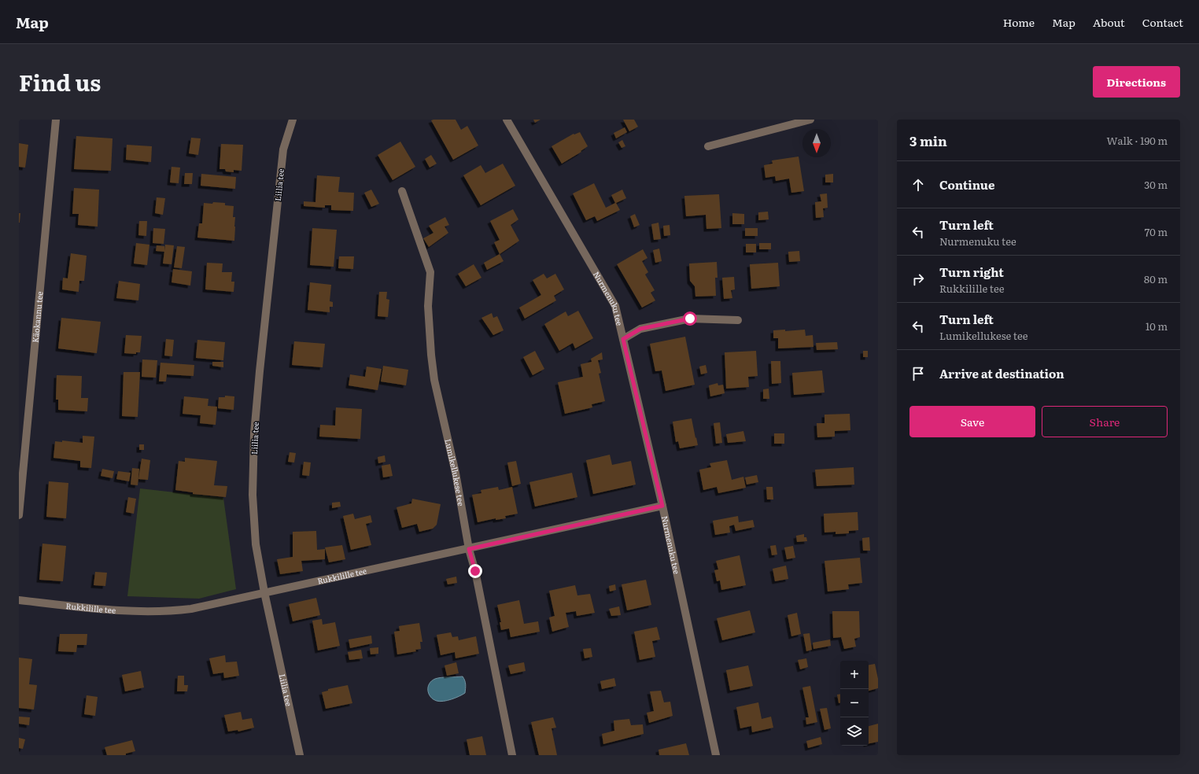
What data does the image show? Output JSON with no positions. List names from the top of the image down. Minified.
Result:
{"streets":{"street":["Liilia tee","Nurmenuku tee","Käokannu tee","Lumikellukese tee","Rukkilille tee"]},"crossings":[["Liilia tee","Rukkilille tee"],["Nurmenuku tee","Rukkilille tee"],["Lumikellukese tee","Rukkilille tee"]],"north":"bottom","page":{"header":"Map","nav":["Home","Map","About","Contact"],"title":"Find us","buttons":["Directions",["Save","Share"]],"heading":["3 min","Walk · 190 m"],"list":[["Continue","30 m"],["Turn left","Nurmenuku tee","70 m"],["Turn right","Rukkilille tee","80 m"],["Turn left","Lumikellukese tee","10 m"],"Arrive at destination"],"map_buttons":["+","−"]}}
